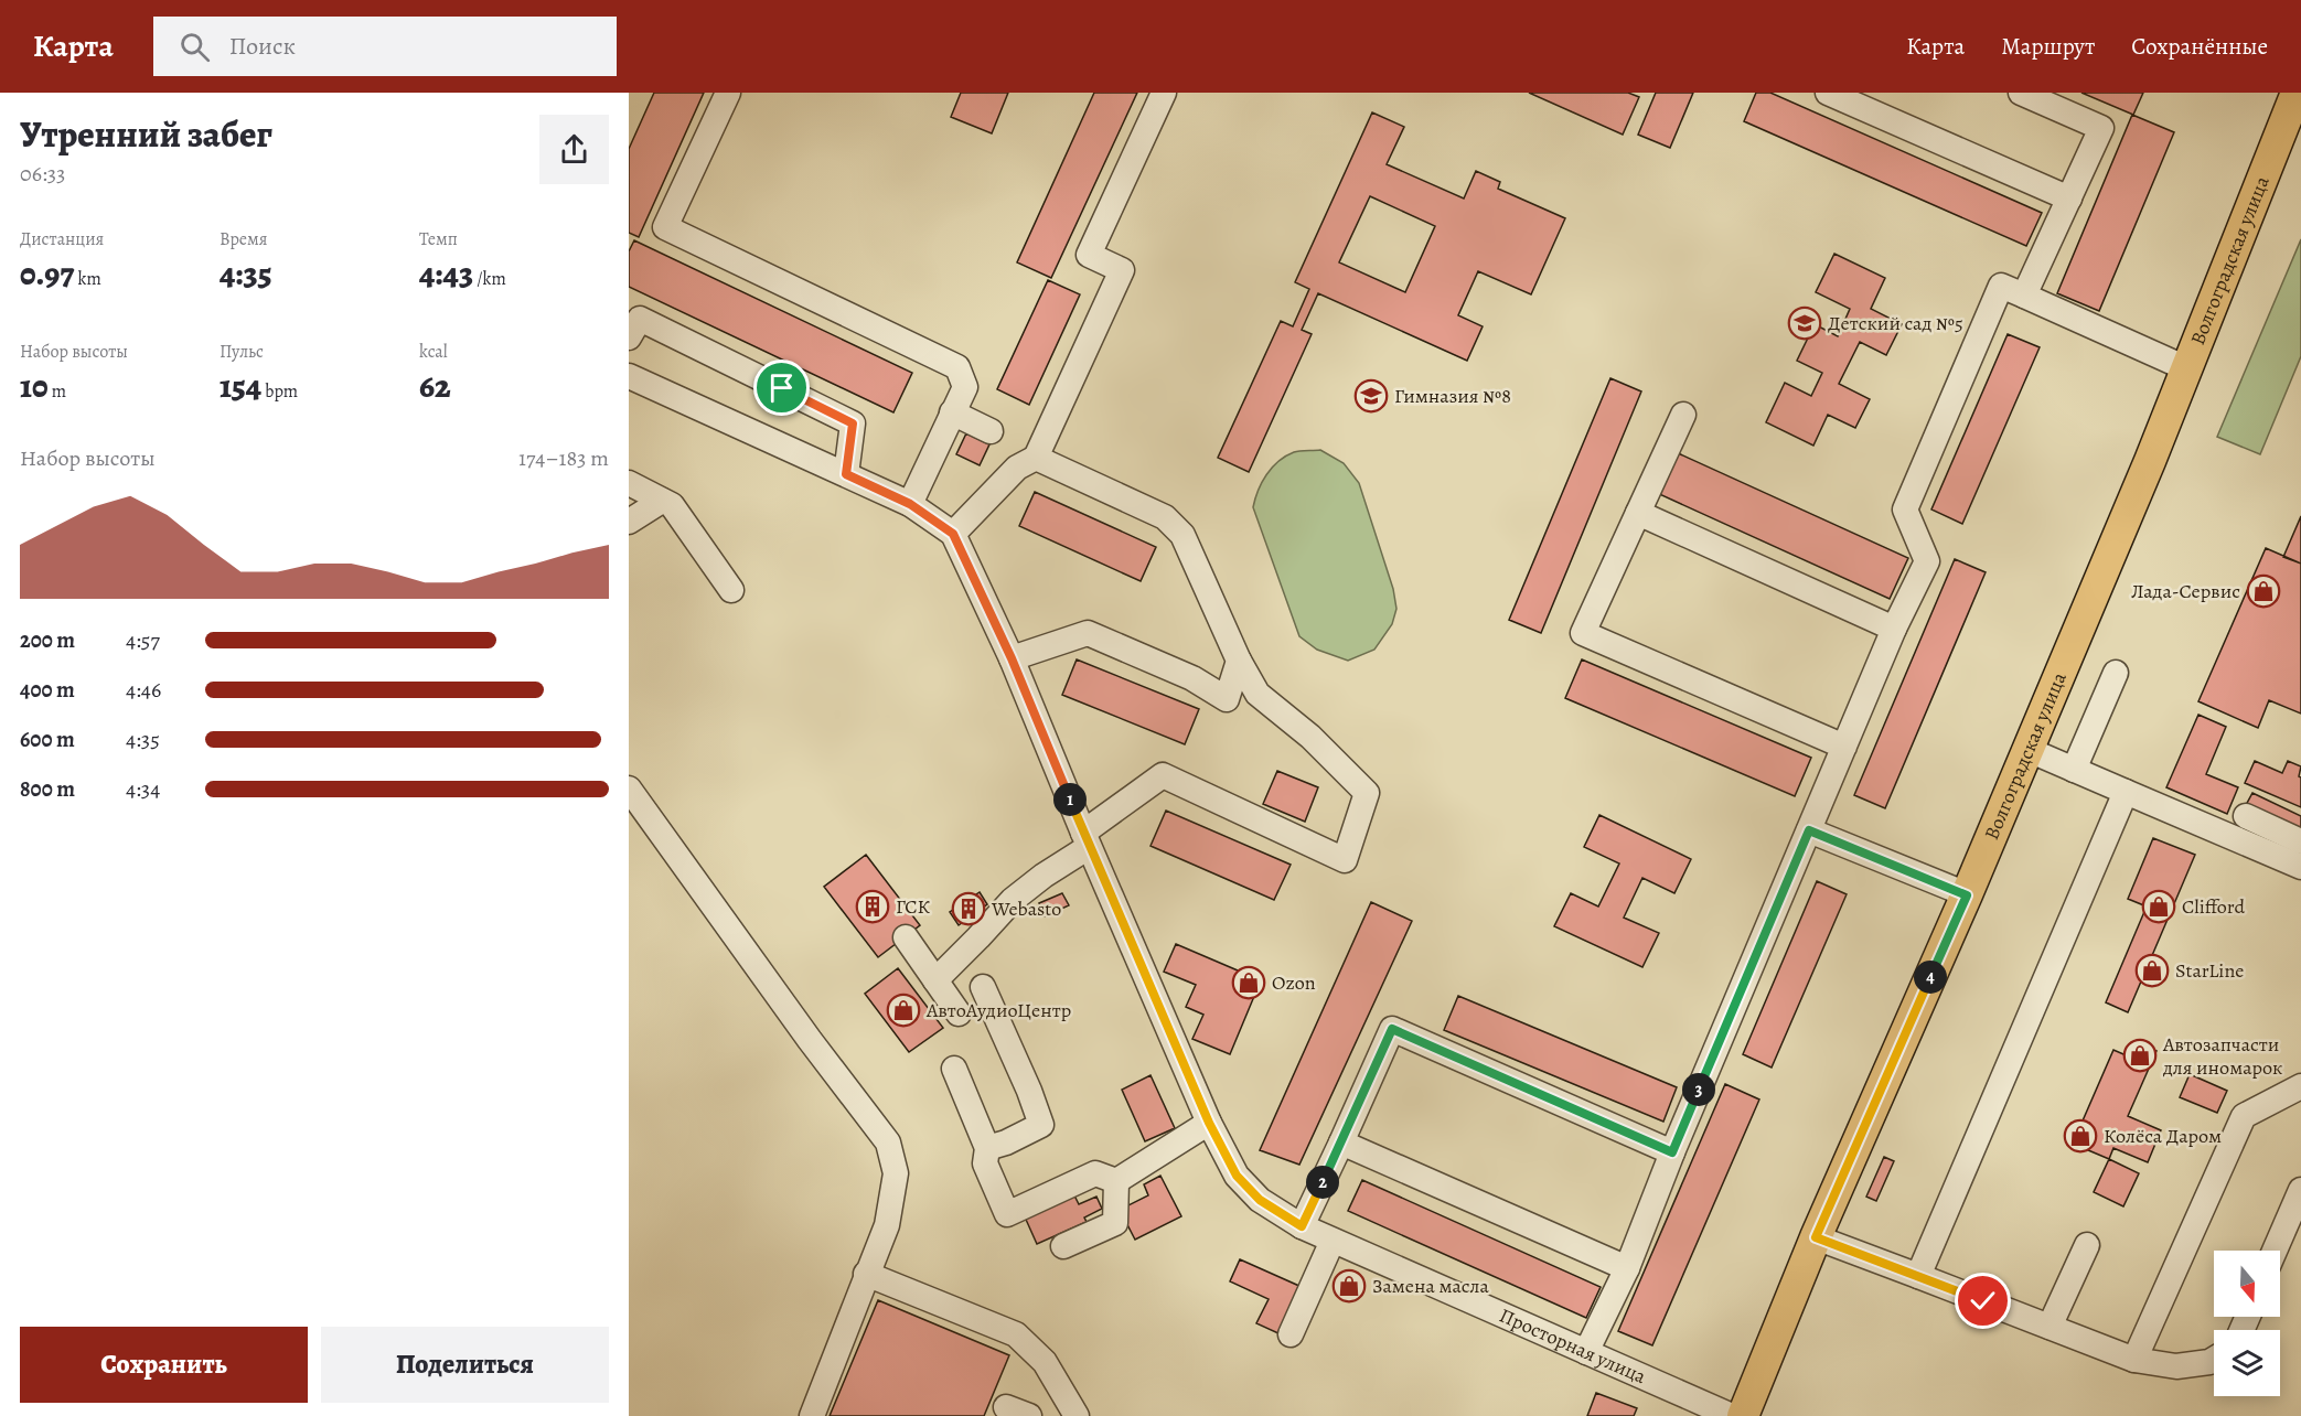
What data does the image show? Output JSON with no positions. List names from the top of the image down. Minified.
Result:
{"streets":{"main road":["Волгоградская улица"],"street":["Просторная улица"]},"places":{"school or university":["Детский сад №5","Гимназия №8"],"shop":["Лада-Сервис","Clifford","StarLine","Ozon","АвтоАудиоЦентр","Автозапчасти для иномарок","Колёса Даром","Замена масла"],"building":["ГСК","Webasto"]},"north":"bottom","page":{"header":"Карта","search":"Поиск","nav":["Карта","Маршрут","Сохранённые"],"heading":["Утренний забег","06:33"],"stats":[["Дистанция","0.97 km"],["Время","4:35"],["Темп","4:43 /km"],["Набор высоты","10 m"],["Пульс","154 bpm"],["kcal","62"]],"chart":["Набор высоты","174–183 m"],"list":[{"name":"200 m","note":"4:57"},{"name":"400 m","note":"4:46"},{"name":"600 m","note":"4:35"},{"name":"800 m","note":"4:34"}],"pins":["1","4","3","2"],"buttons":["Сохранить","Поделиться"]}}
